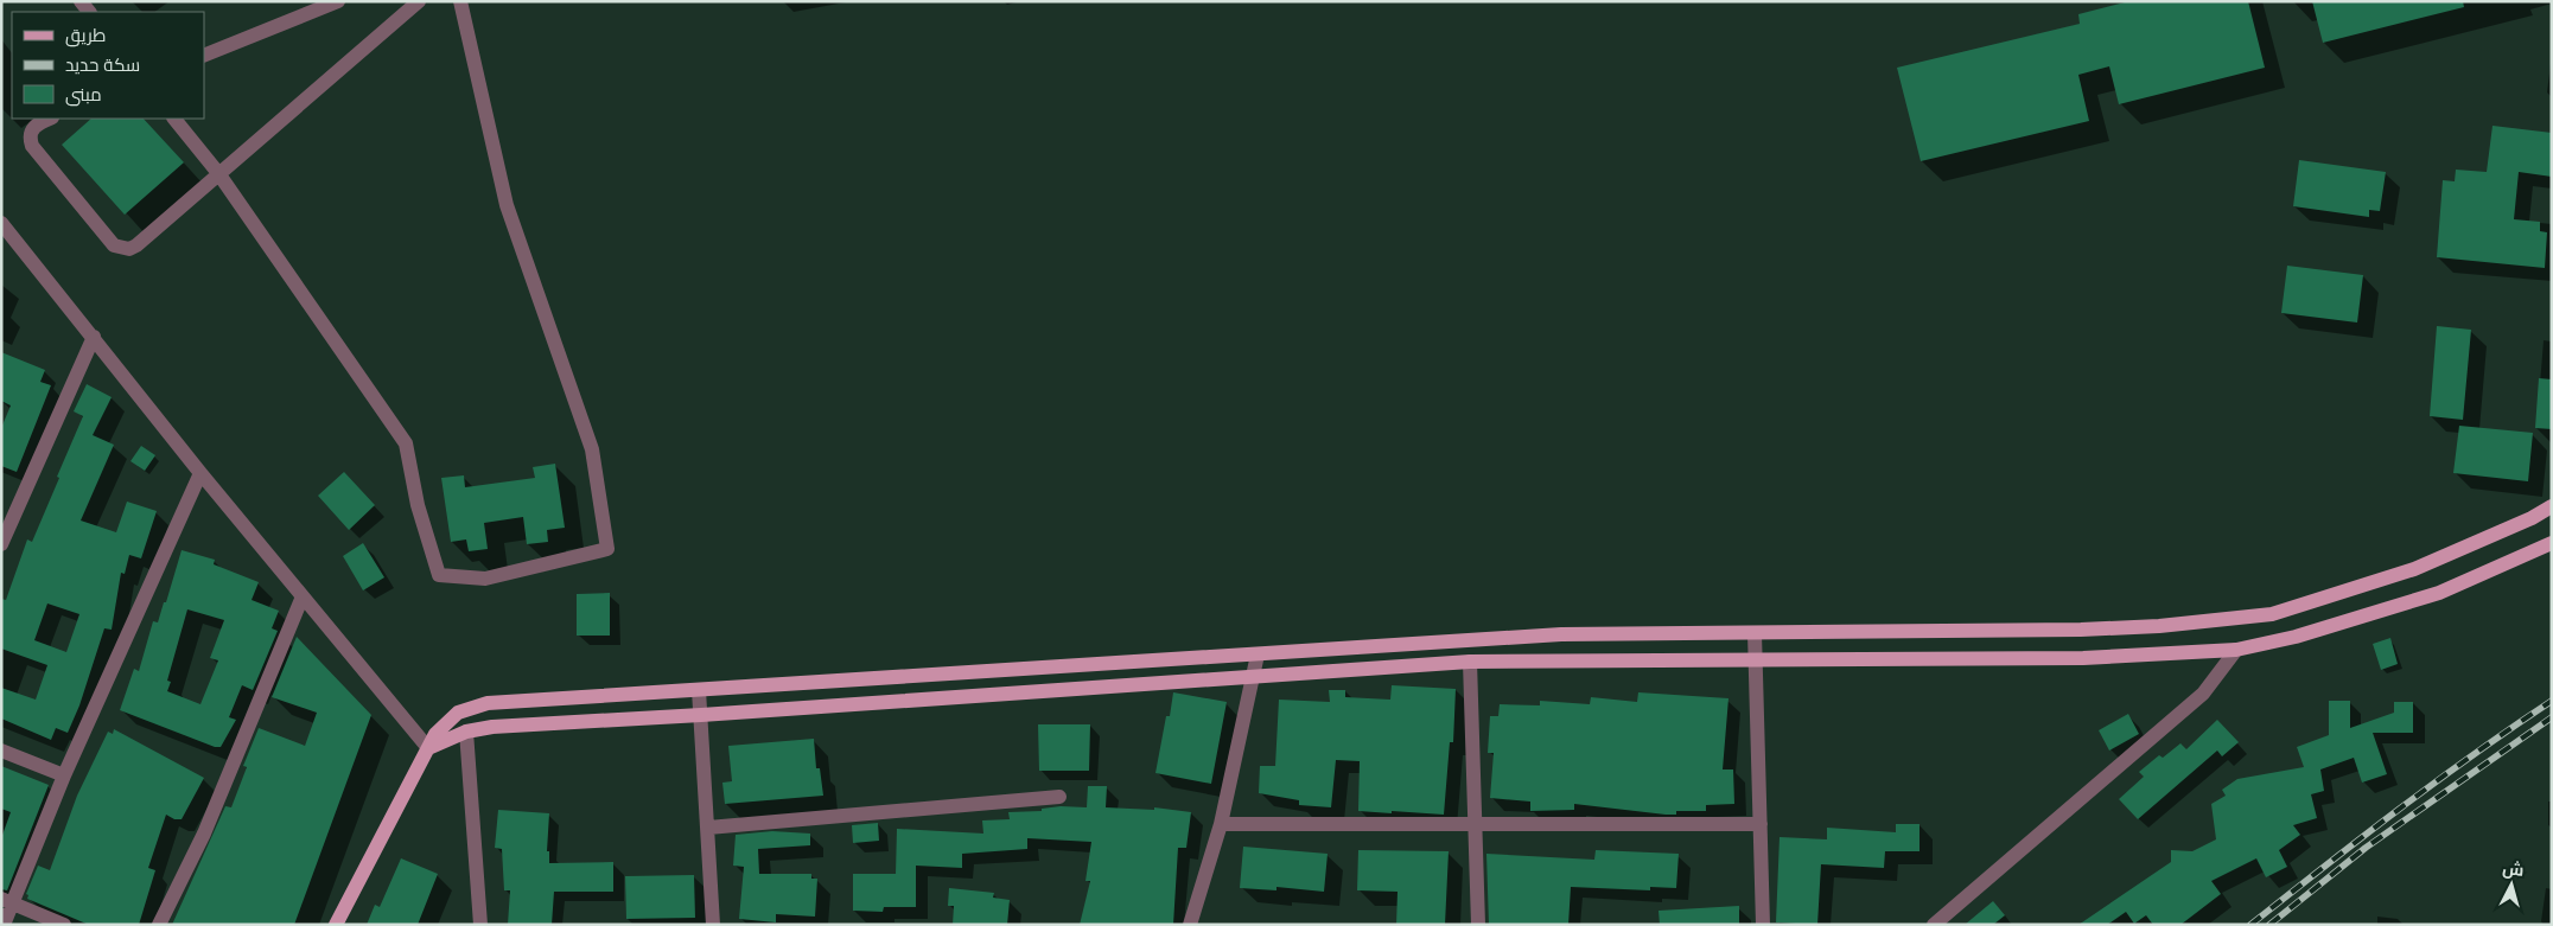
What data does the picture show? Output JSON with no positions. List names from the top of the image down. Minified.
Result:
{"legend":["طريق","سكة حديد","مبنى"],"north":"top"}
